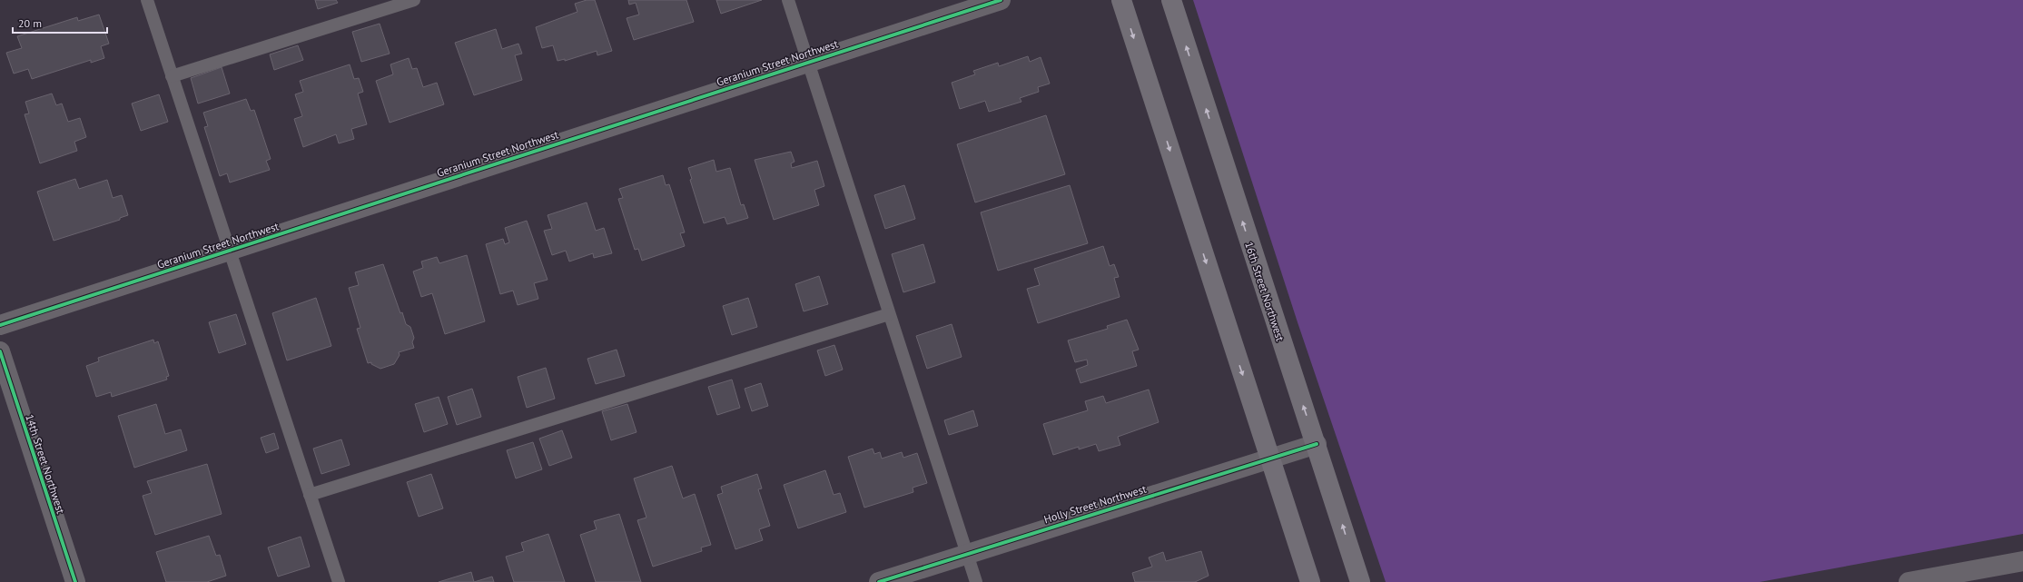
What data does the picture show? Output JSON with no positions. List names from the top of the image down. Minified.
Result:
{"streets":{"main road":["16th Street Northwest"],"street":["Geranium Street Northwest","14th Street Northwest","Holly Street Northwest"]},"crossings":[["16th Street Northwest","Holly Street Northwest"]],"scale_bar":"20 m"}
